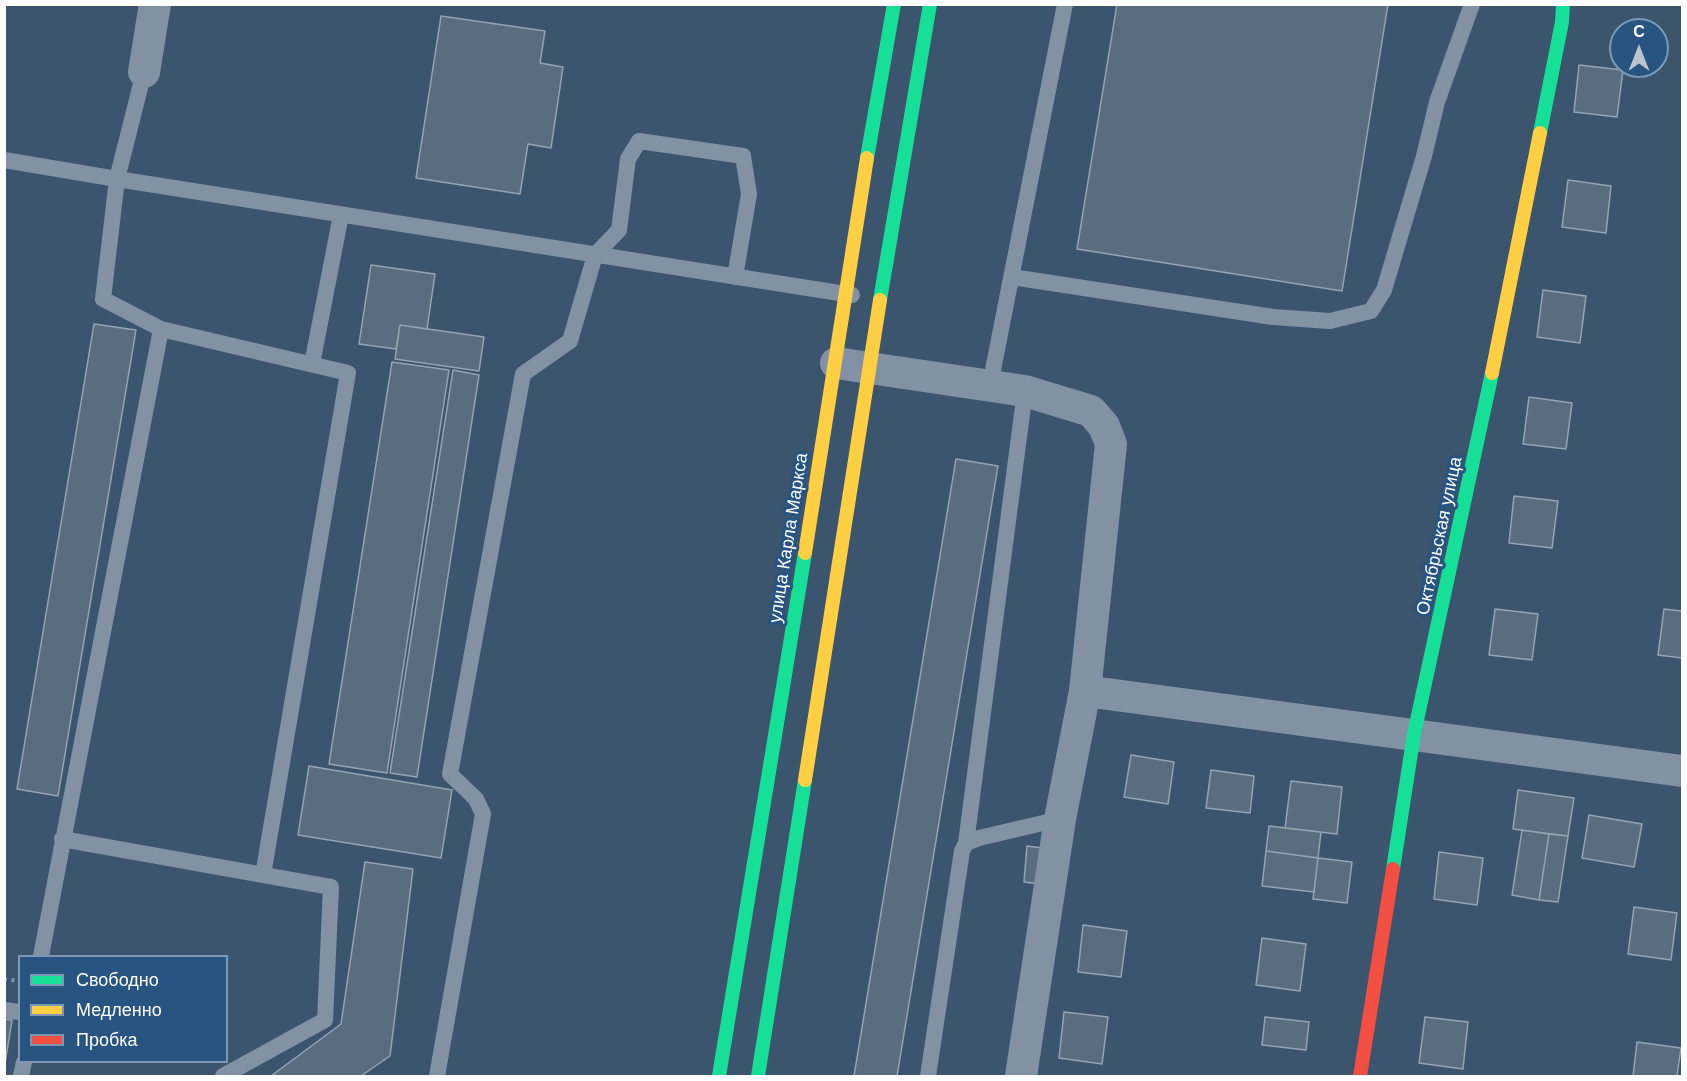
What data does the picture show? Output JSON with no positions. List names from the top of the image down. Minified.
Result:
{"streets":{"main road":["Октябрьская улица","улица Карла Маркса"]},"legend":["Свободно","Медленно","Пробка"],"north":"top"}
